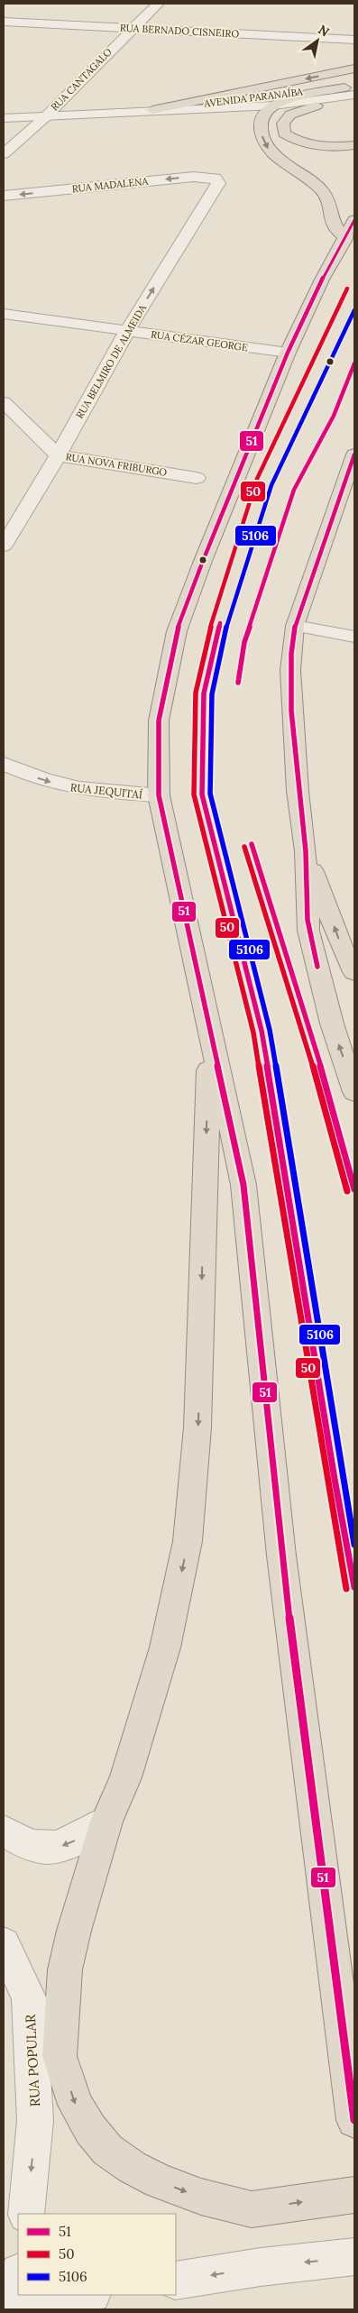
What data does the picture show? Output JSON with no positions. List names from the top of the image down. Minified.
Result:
{"streets":{"street":["RUA BERNADO CISNEIRO","RUA CANTAGALO","AVENIDA PARANAÍBA","RUA MADALENA","RUA CÉZAR GEORGE","RUA BELMIRO DE ALMEIDA","RUA NOVA FRIBURGO","RUA JEQUITAÍ","RUA POPULAR"]},"crossings":[["RUA BERNADO CISNEIRO","RUA CANTAGALO"],["RUA CANTAGALO","AVENIDA PARANAÍBA"],["RUA MADALENA","RUA BELMIRO DE ALMEIDA"],["RUA CÉZAR GEORGE","RUA BELMIRO DE ALMEIDA"],["RUA BELMIRO DE ALMEIDA","RUA NOVA FRIBURGO"]],"one_way":["RUA MADALENA","RUA BELMIRO DE ALMEIDA","RUA JEQUITAÍ"],"lines":["transit line 51","transit line 50","transit line 5106"],"legend":["51","50","5106"],"north":"top right"}
